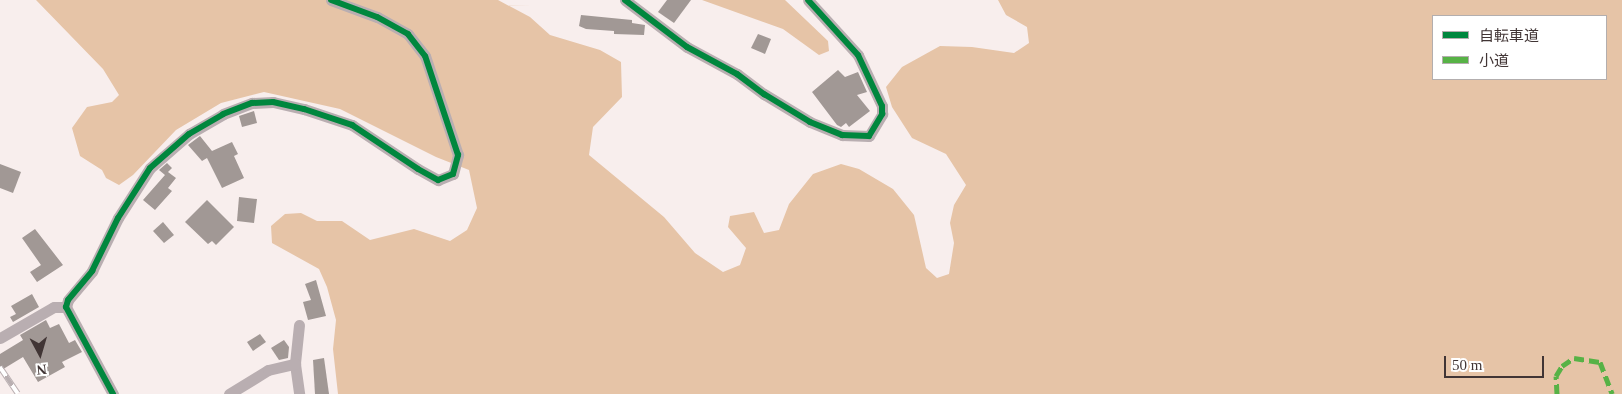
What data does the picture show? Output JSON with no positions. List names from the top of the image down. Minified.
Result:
{"legend":["自転車道","小道"],"scale_bar":"50 m","north":"bottom"}
